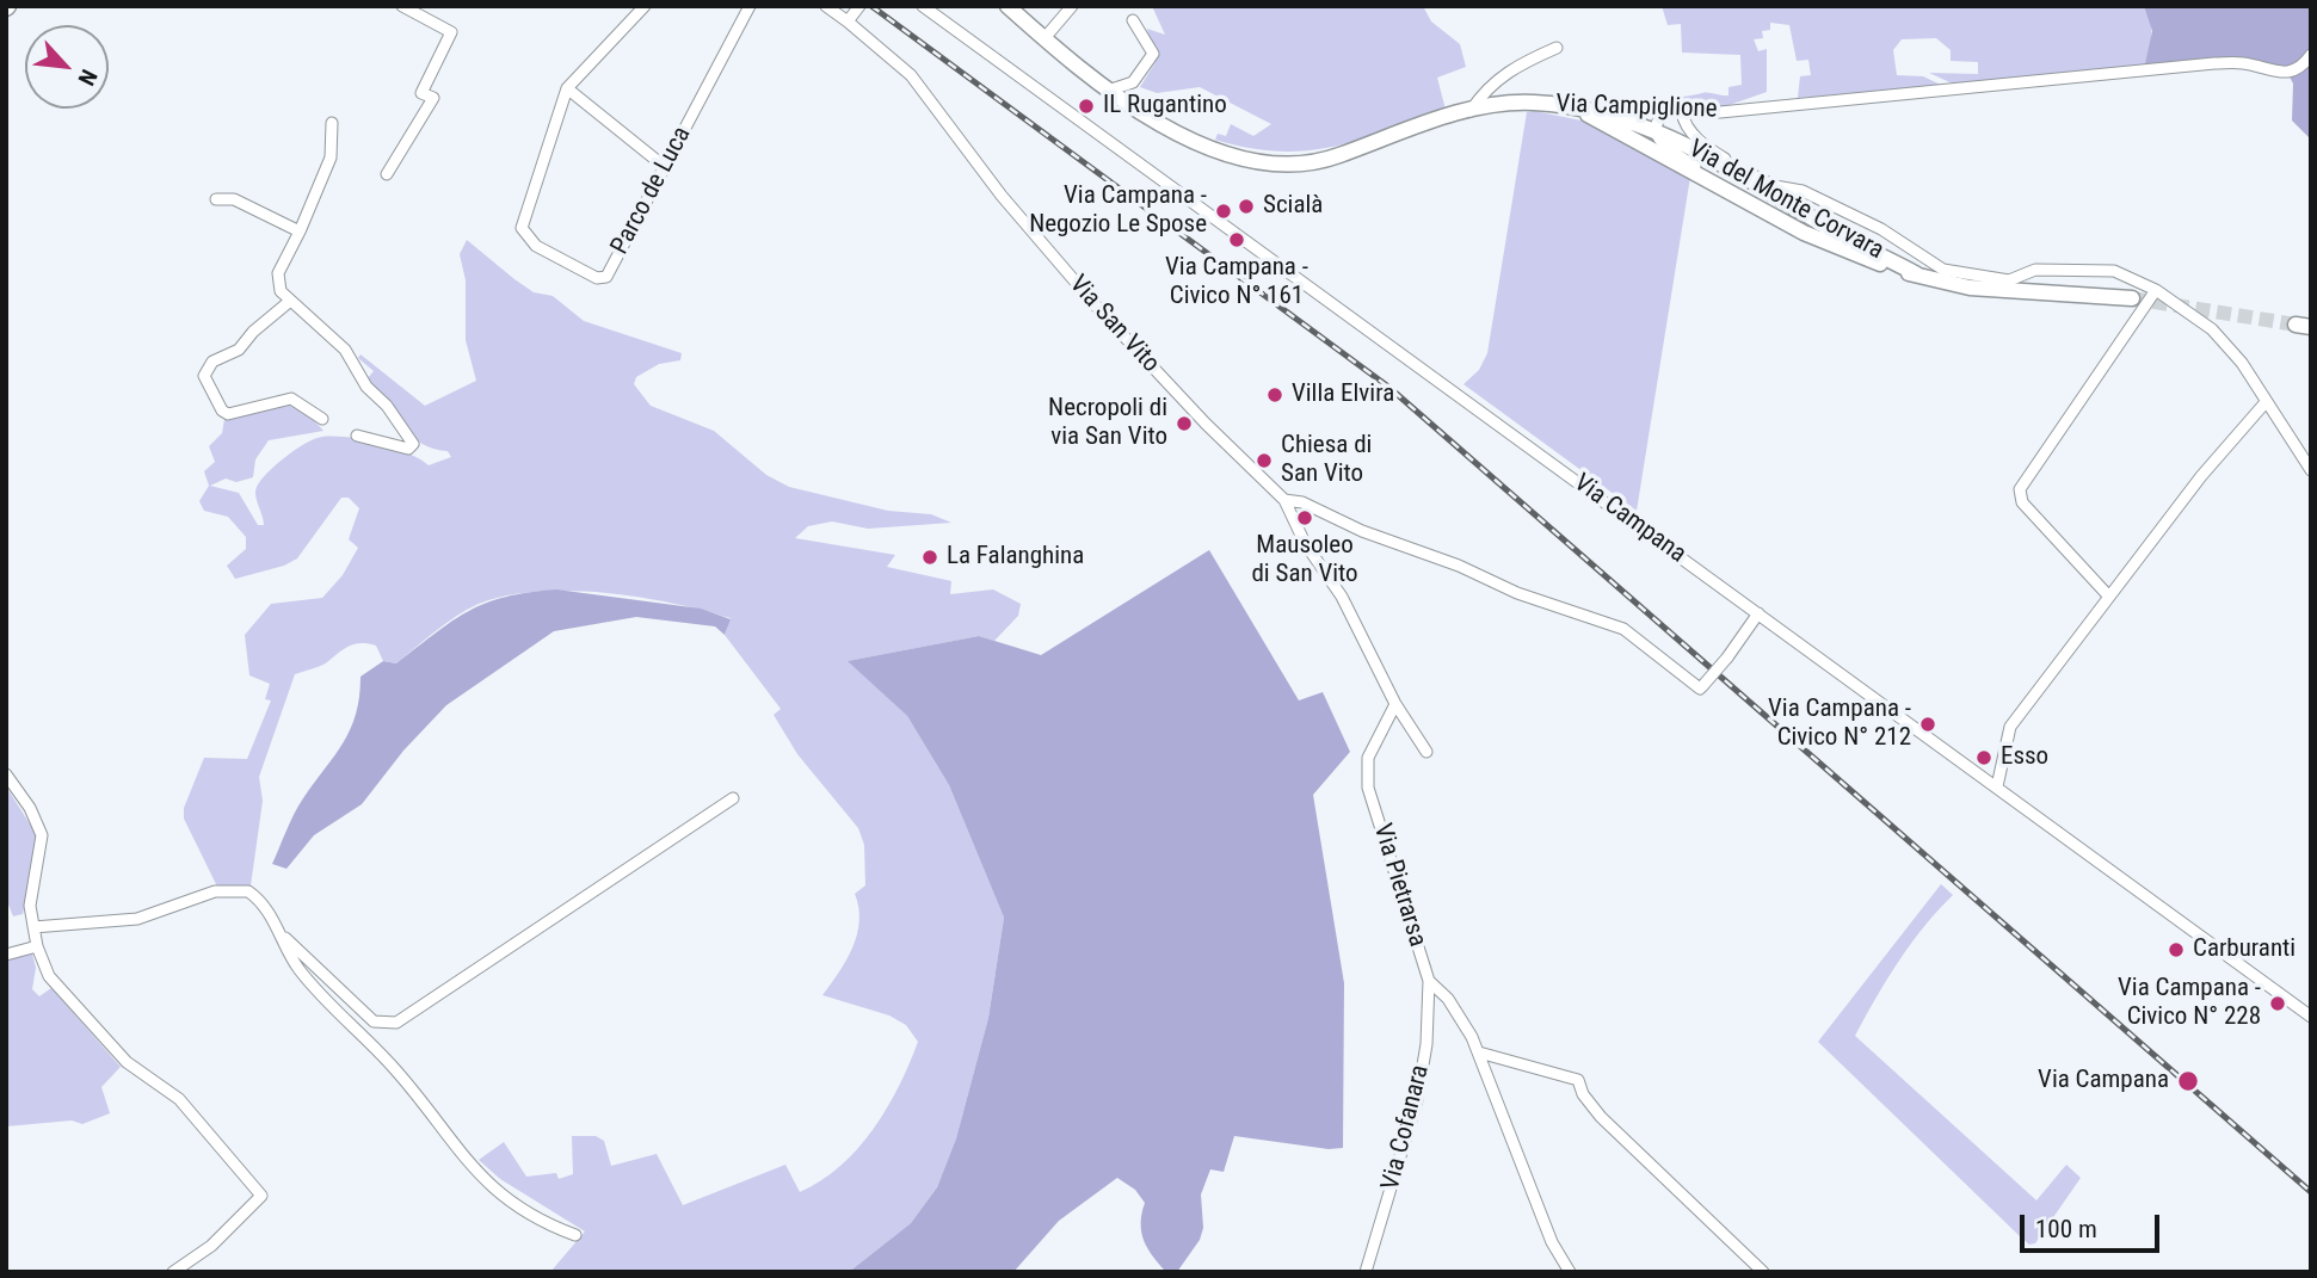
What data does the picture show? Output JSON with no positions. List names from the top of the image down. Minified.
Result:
{"streets":{"main road":["Via Campiglione","Via del Monte Corvara"],"street":["Parco de Luca","Via San Vito","Via Campana","Via Pietrarsa","Via Cofanara"]},"crossings":[["Via Campiglione","Via del Monte Corvara"],["Via San Vito","Via Campana"],["Via Pietrarsa","Via Cofanara"]],"places":["IL Rugantino","Scialà","Via Campana - Negozio Le Spose","Via Campana - Civico N° 161","Villa Elvira","Necropoli di via San Vito","Chiesa di San Vito","Mausoleo di San Vito","La Falanghina","Via Campana - Civico N° 212","Esso","Carburanti","Via Campana - Civico N° 228","Via Campana"],"scale_bar":"100 m","north":"bottom right"}
